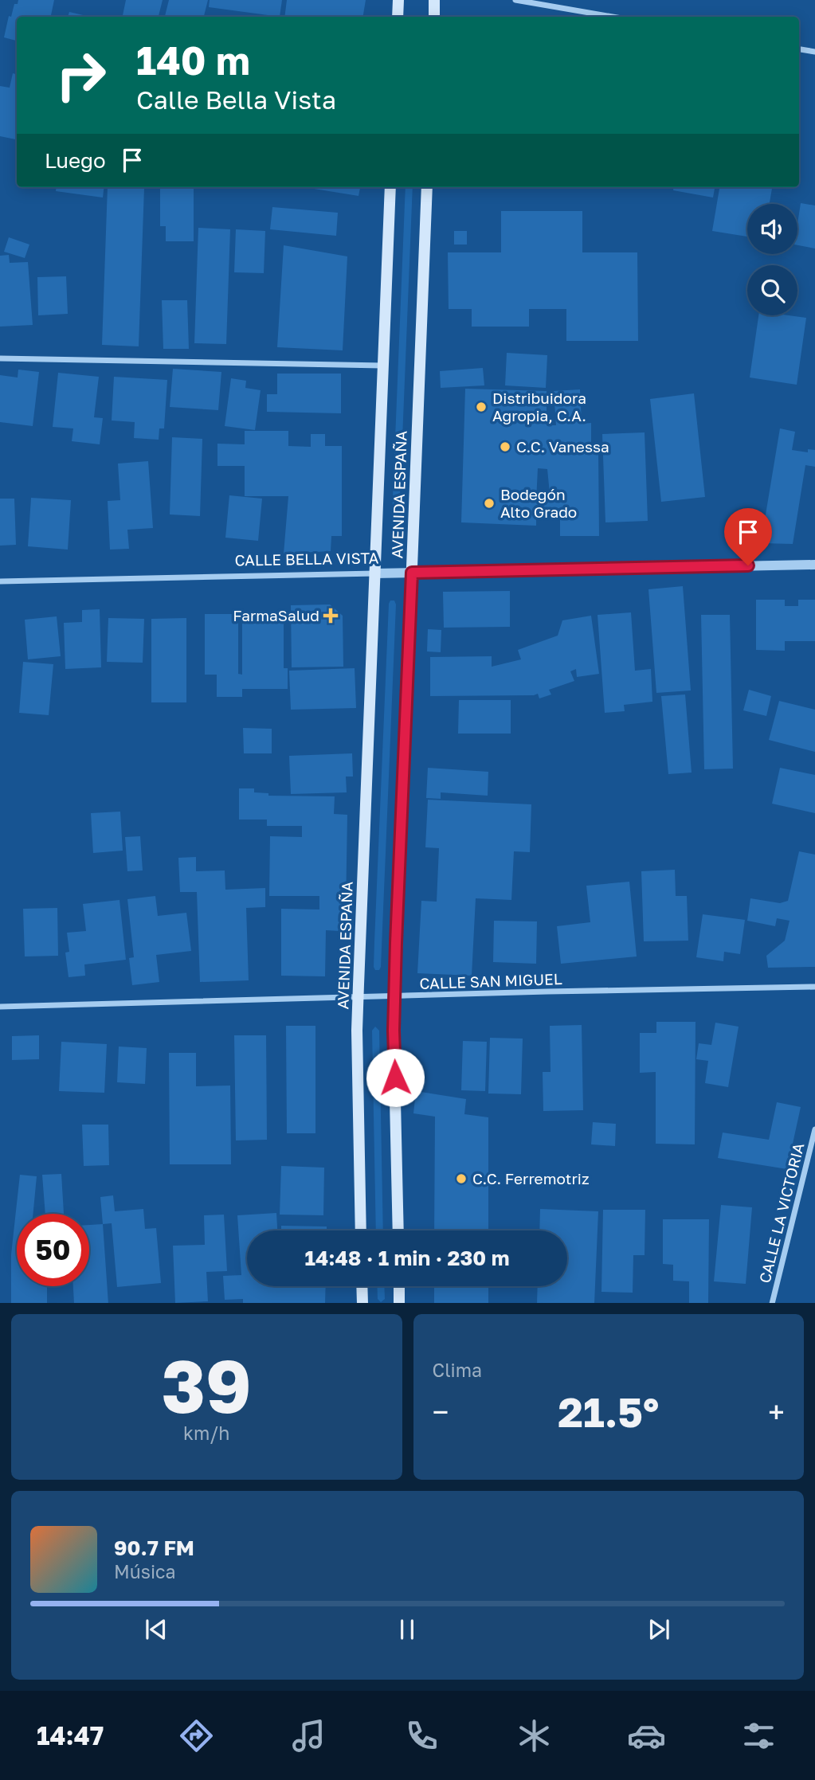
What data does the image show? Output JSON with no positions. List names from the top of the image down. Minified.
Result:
{"streets":{"main road":["AVENIDA ESPAÑA"],"street":["CALLE BELLA VISTA","CALLE SAN MIGUEL","CALLE LA VICTORIA"]},"crossings":[["AVENIDA ESPAÑA","CALLE BELLA VISTA"],["AVENIDA ESPAÑA","CALLE SAN MIGUEL"]],"places":{"other":["Distribuidora Agropia, C.A.","C.C. Vanessa","Bodegón Alto Grado","C.C. Ferremotriz"],"health":["FarmaSalud"]},"page":{"turn":["140 m","Calle Bella Vista"],"then":"Luego","limit":"50","trip":"14:48 · 1 min · 230 m","tile":[["39","km/h"],"Clima"],"heat":["−","21.5°","+"],"song":["90.7 FM","Música"],"tabs":"14:47"}}
